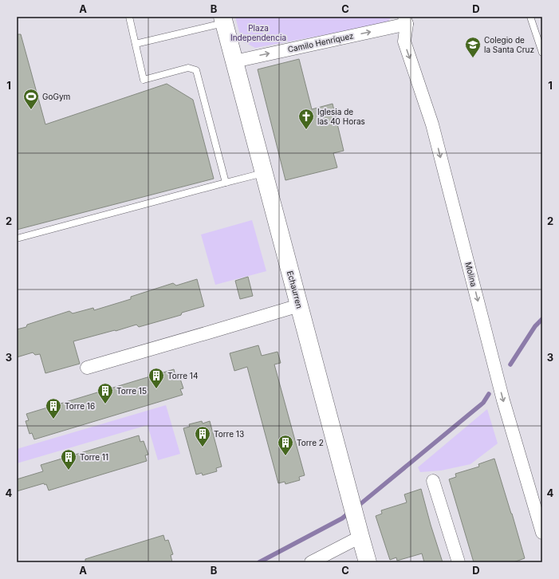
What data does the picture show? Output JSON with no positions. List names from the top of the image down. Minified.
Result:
{"streets":{"street":["Camilo Henríquez","Molina","Echaurren"]},"crossings":[["Camilo Henríquez","Molina"],["Camilo Henríquez","Echaurren"]],"one_way":["Camilo Henríquez","Molina"],"parks":["Plaza Independencia"],"places":{"school or university":["Colegio de la Santa Cruz"],"sports":["GoGym"],"church":["Iglesia de las 40 Horas"],"building":["Torre 14","Torre 15","Torre 16","Torre 13","Torre 2","Torre 11"]},"grid":{"columns":["A","B","C","D"],"rows":["1","2","3","4"]}}
